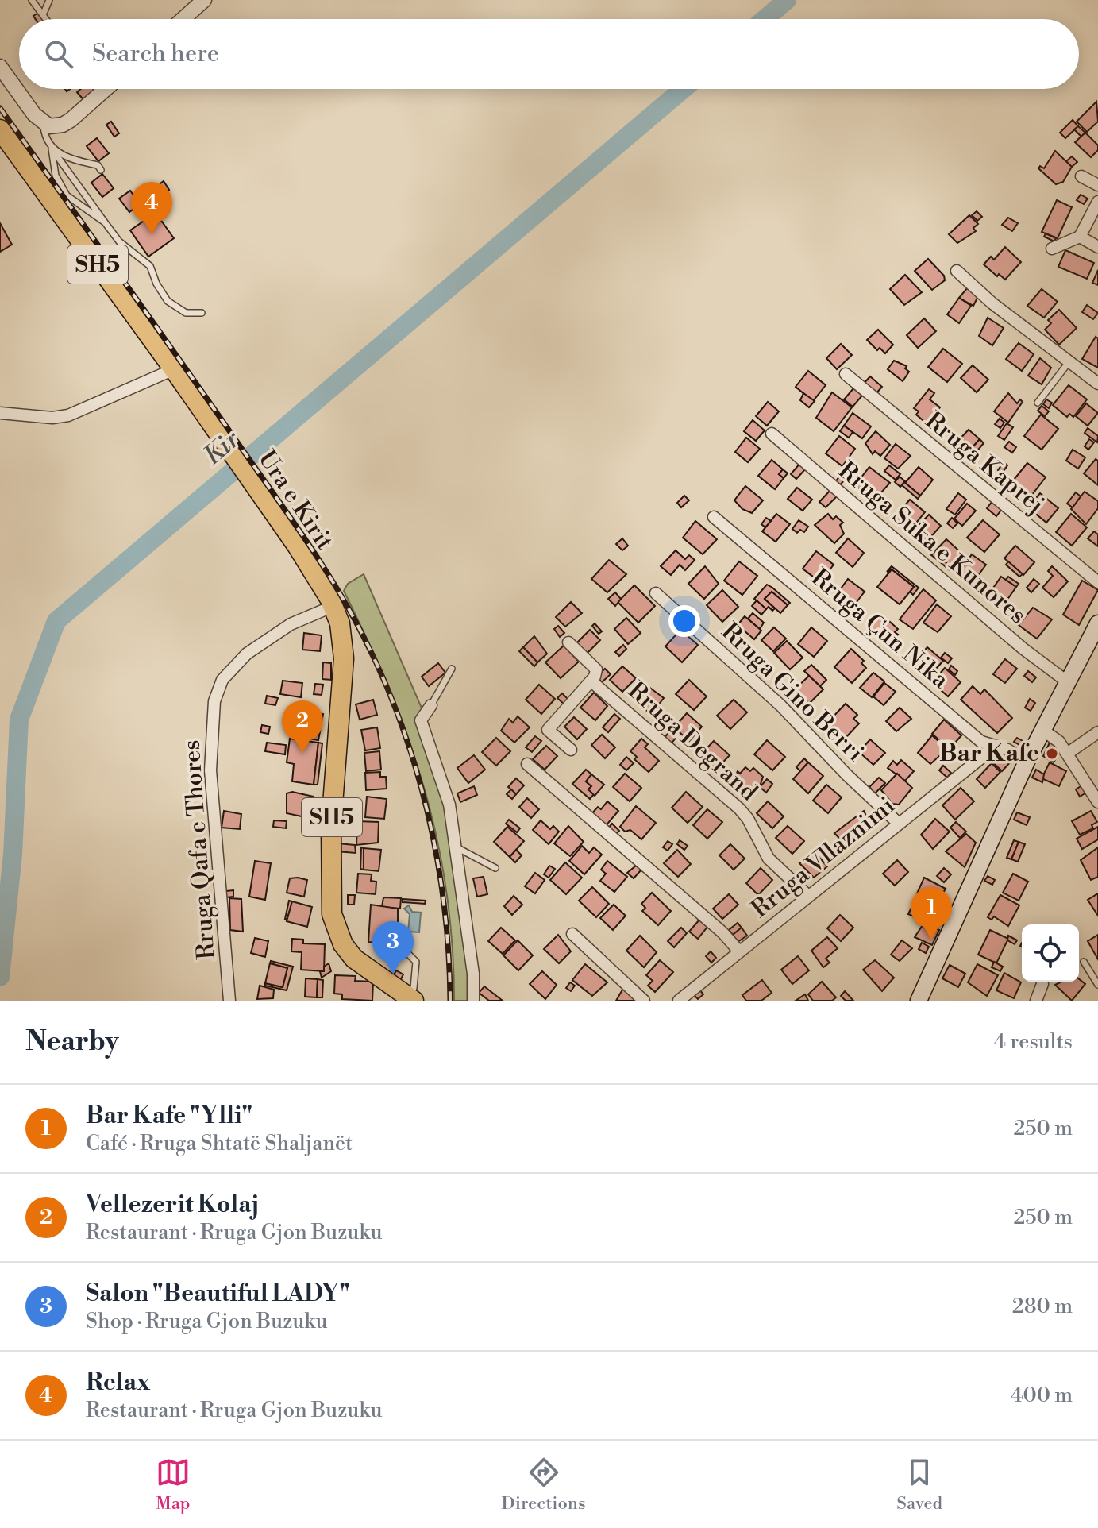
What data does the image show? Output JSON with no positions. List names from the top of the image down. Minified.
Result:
{"streets":{"main road":["SH5","Ura e Kirit"],"street":["Rruga Kaprej","Rruga Suka e Kunores","Rruga Çun Nika","Rruga Gino Berri","Rruga Degrand","Rruga Qafa e Thores","Rruga Vllaznimi"]},"crossings":[["SH5","Ura e Kirit"],["SH5","Rruga Qafa e Thores"],["Ura e Kirit","Rruga Qafa e Thores"],["Rruga Çun Nika","Rruga Vllaznimi"],["Rruga Gino Berri","Rruga Vllaznimi"],["Rruga Degrand","Rruga Vllaznimi"]],"water":["Kir"],"places":["Bar Kafe"],"page":{"search":"Search here","pins":["4","2","1","3"],"heading":["Nearby","4 results"],"list":[{"mark":"1","name":"Bar Kafe \"Ylli\"","note":"Café · Rruga Shtatë Shaljanët","value":"250 m"},{"mark":"2","name":"Vellezerit Kolaj","note":"Restaurant · Rruga Gjon Buzuku","value":"250 m"},{"mark":"3","name":"Salon \"Beautiful LADY\"","note":"Shop · Rruga Gjon Buzuku","value":"280 m"},{"mark":"4","name":"Relax","note":"Restaurant · Rruga Gjon Buzuku","value":"400 m"}],"nav":["Map","Directions","Saved"]}}
